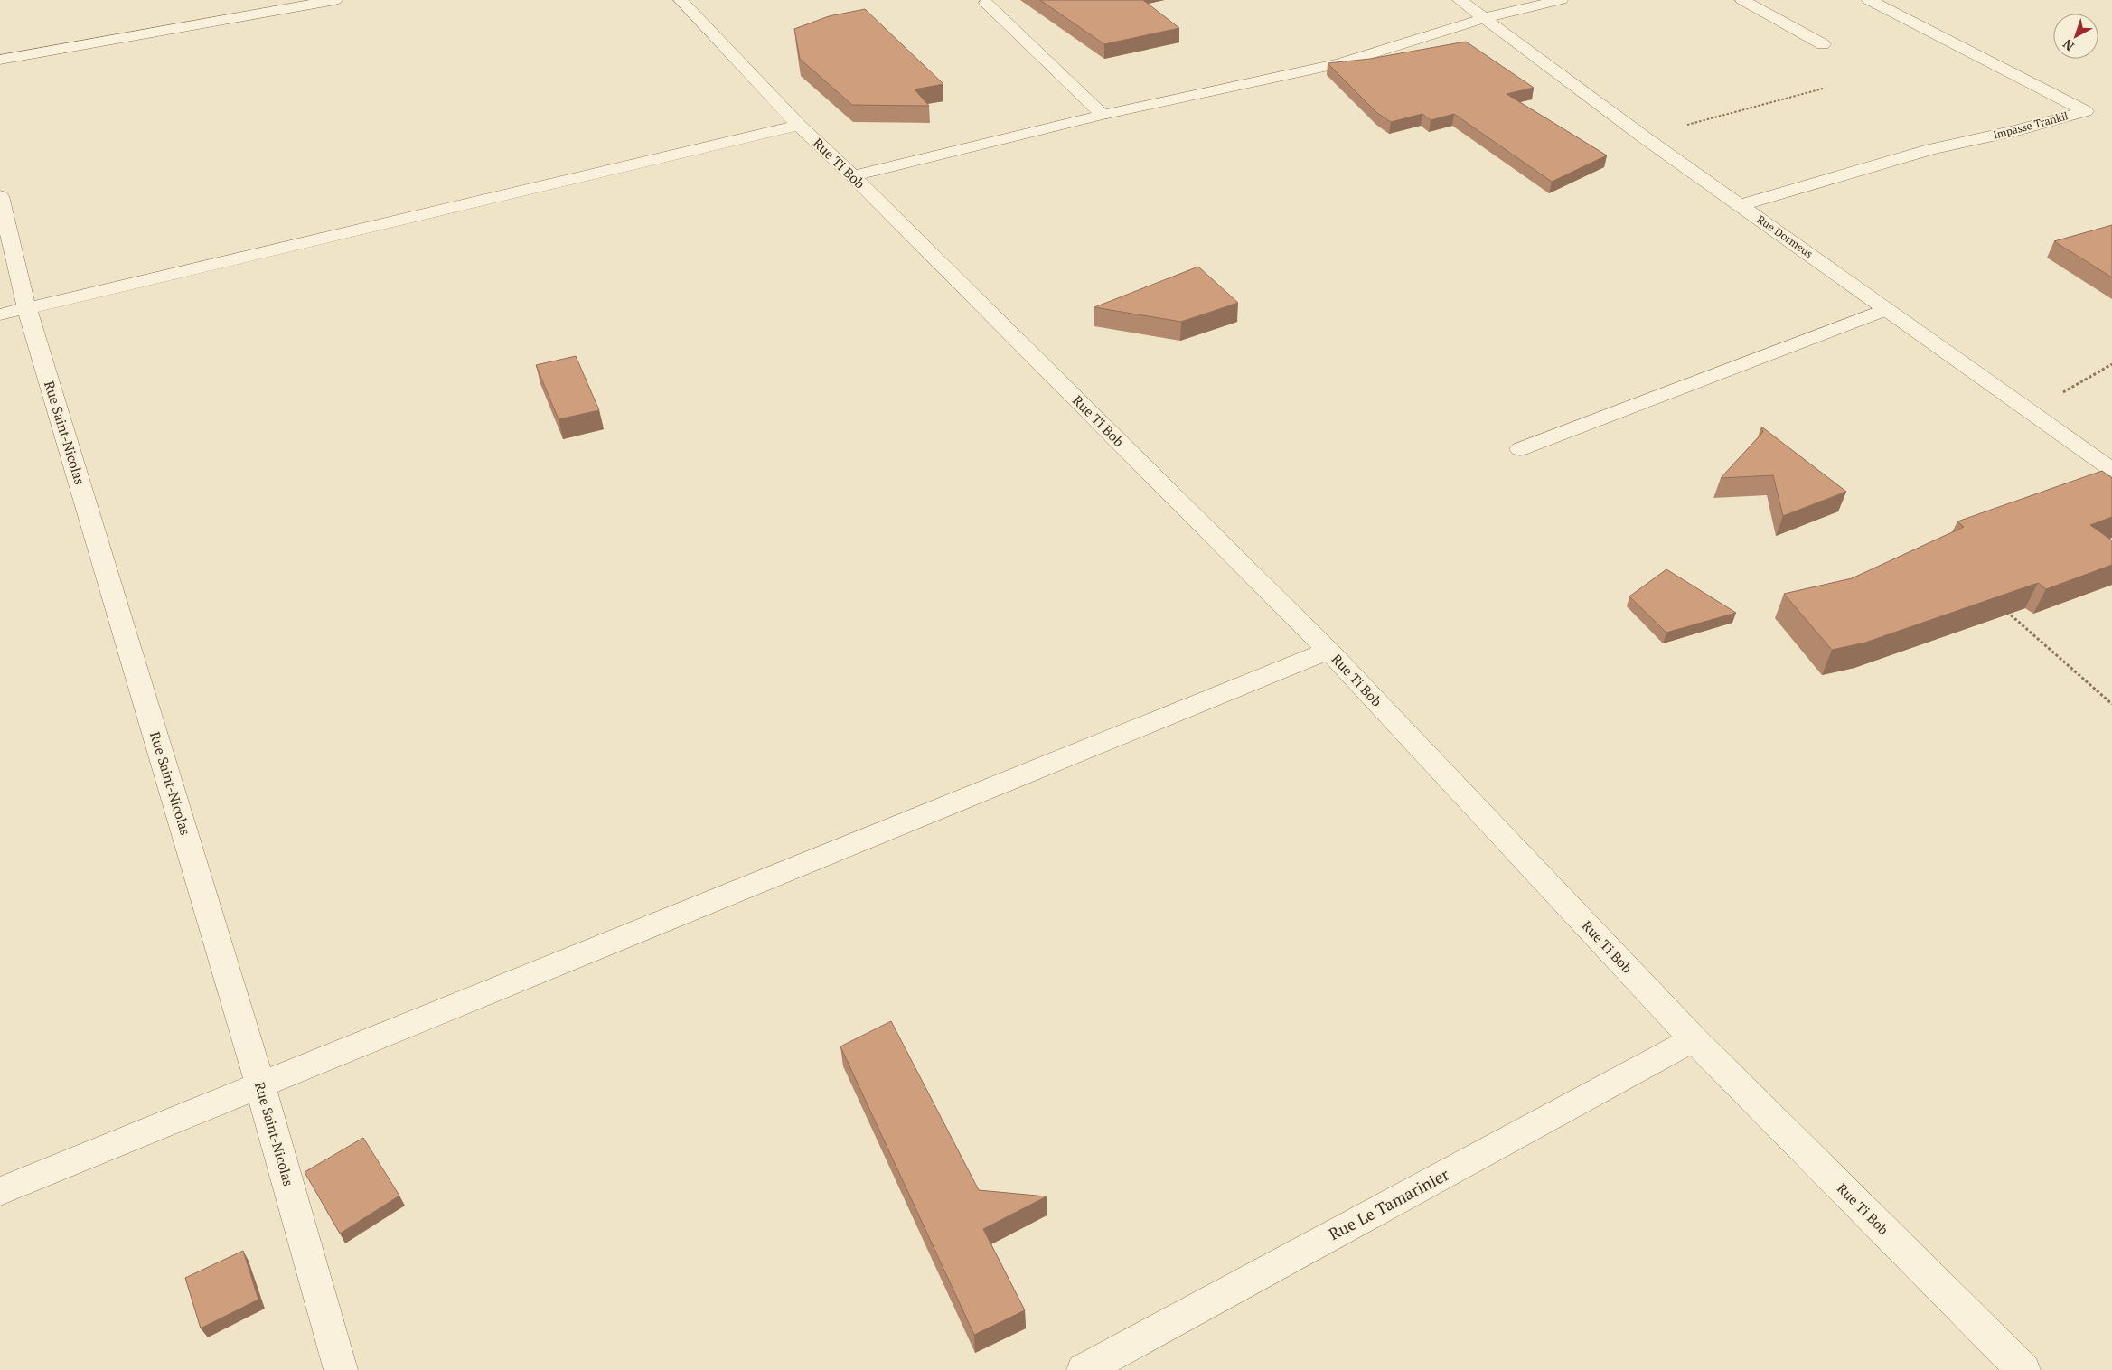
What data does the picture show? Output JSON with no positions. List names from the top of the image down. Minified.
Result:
{"streets":{"street":["Impasse Trankil","Rue Ti Bob","Rue Dormeus","Rue Saint-Nicolas","Rue Le Tamarinier"]},"crossings":[["Impasse Trankil","Rue Dormeus"],["Rue Ti Bob","Rue Le Tamarinier"]],"north":"bottom left"}
